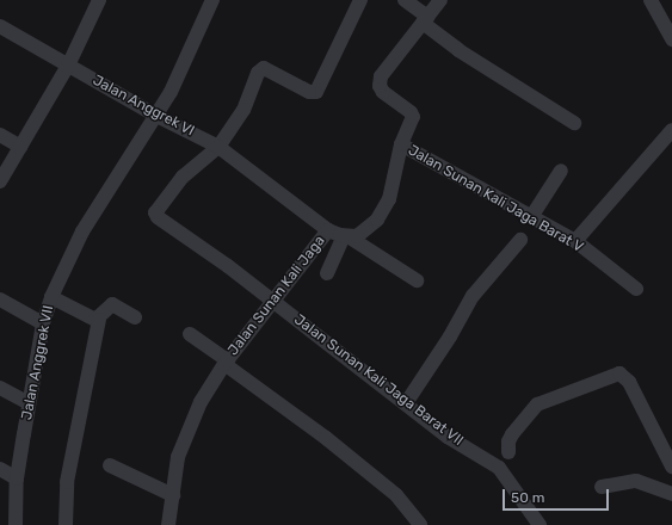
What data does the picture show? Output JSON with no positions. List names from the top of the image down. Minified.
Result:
{"streets":{"street":["Jalan Anggrek VI","Jalan Sunan Kali Jaga Barat V","Jalan Sunan Kali Jaga","Jalan Anggrek VII","Jalan Sunan Kali Jaga Barat VII"]},"crossings":[["Jalan Anggrek VI","Jalan Sunan Kali Jaga"],["Jalan Anggrek VI","Jalan Anggrek VII"],["Jalan Anggrek VI","Jalan Sunan Kali Jaga Barat VII"],["Jalan Sunan Kali Jaga","Jalan Sunan Kali Jaga Barat VII"]],"scale_bar":"50 m"}
